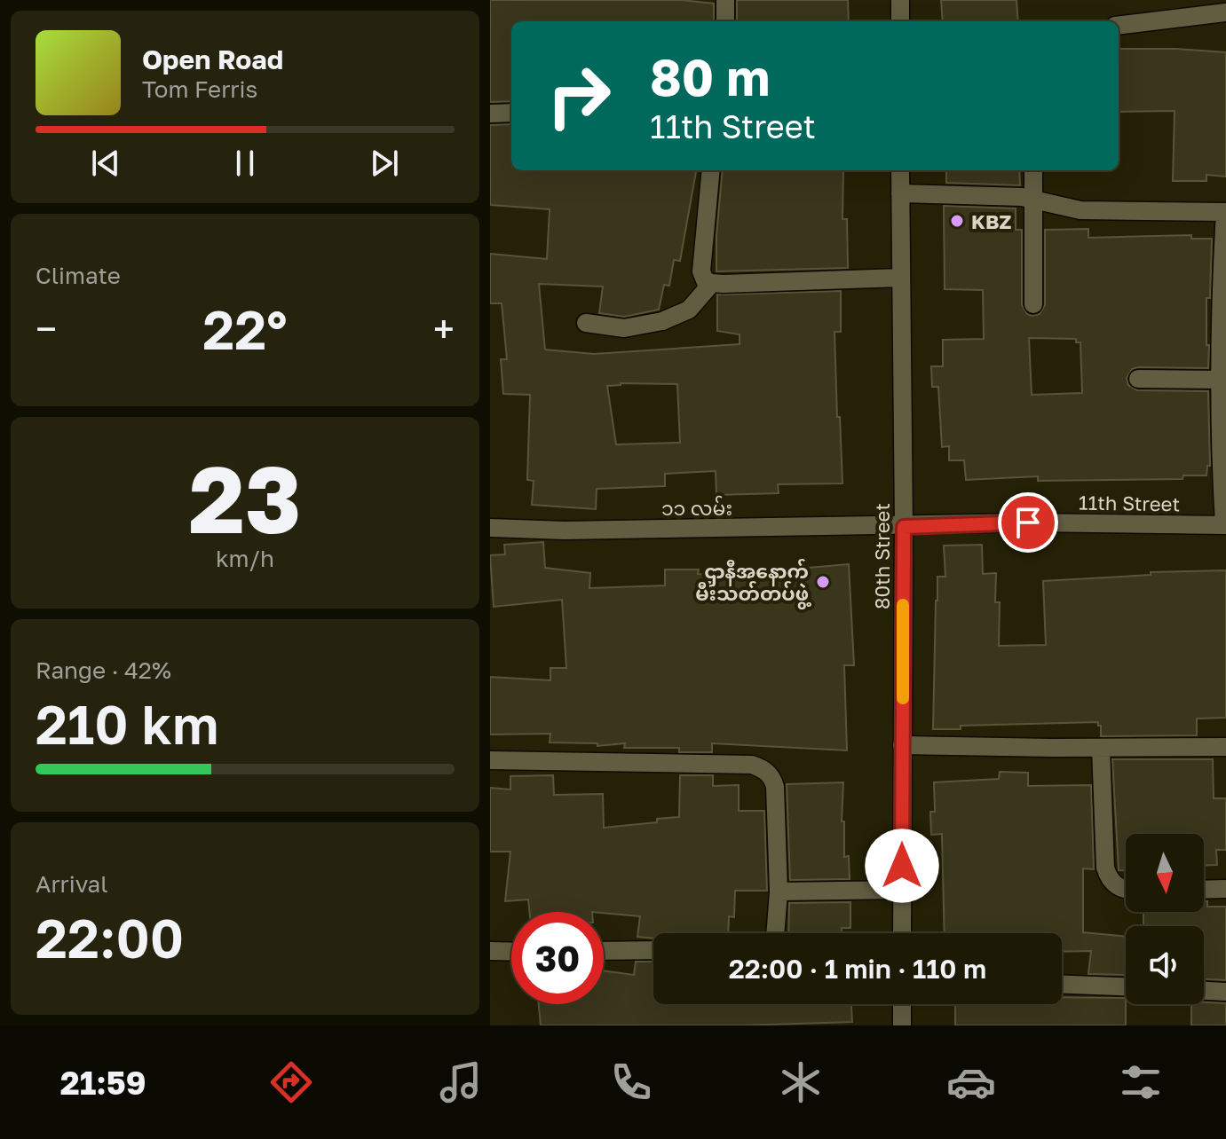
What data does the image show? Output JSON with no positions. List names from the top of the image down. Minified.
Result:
{"streets":{"street":["11th Street","၁၁ လမ်း","80th Street"]},"crossings":[["11th Street","၁၁ လမ်း"],["11th Street","80th Street"],["၁၁ လမ်း","80th Street"]],"places":["KBZ","ဌာနီအနောက် မီးသတ်တပ်ဖွဲ့"],"north":"bottom","page":{"turn":["80 m","11th Street"],"song":["Open Road","Tom Ferris"],"tile":["Climate",["23","km/h"],["Range · 42%","210 km"],["Arrival","22:00"]],"heat":["−","22°","+"],"limit":"30","trip":"22:00 · 1 min · 110 m","tabs":"21:59"}}
